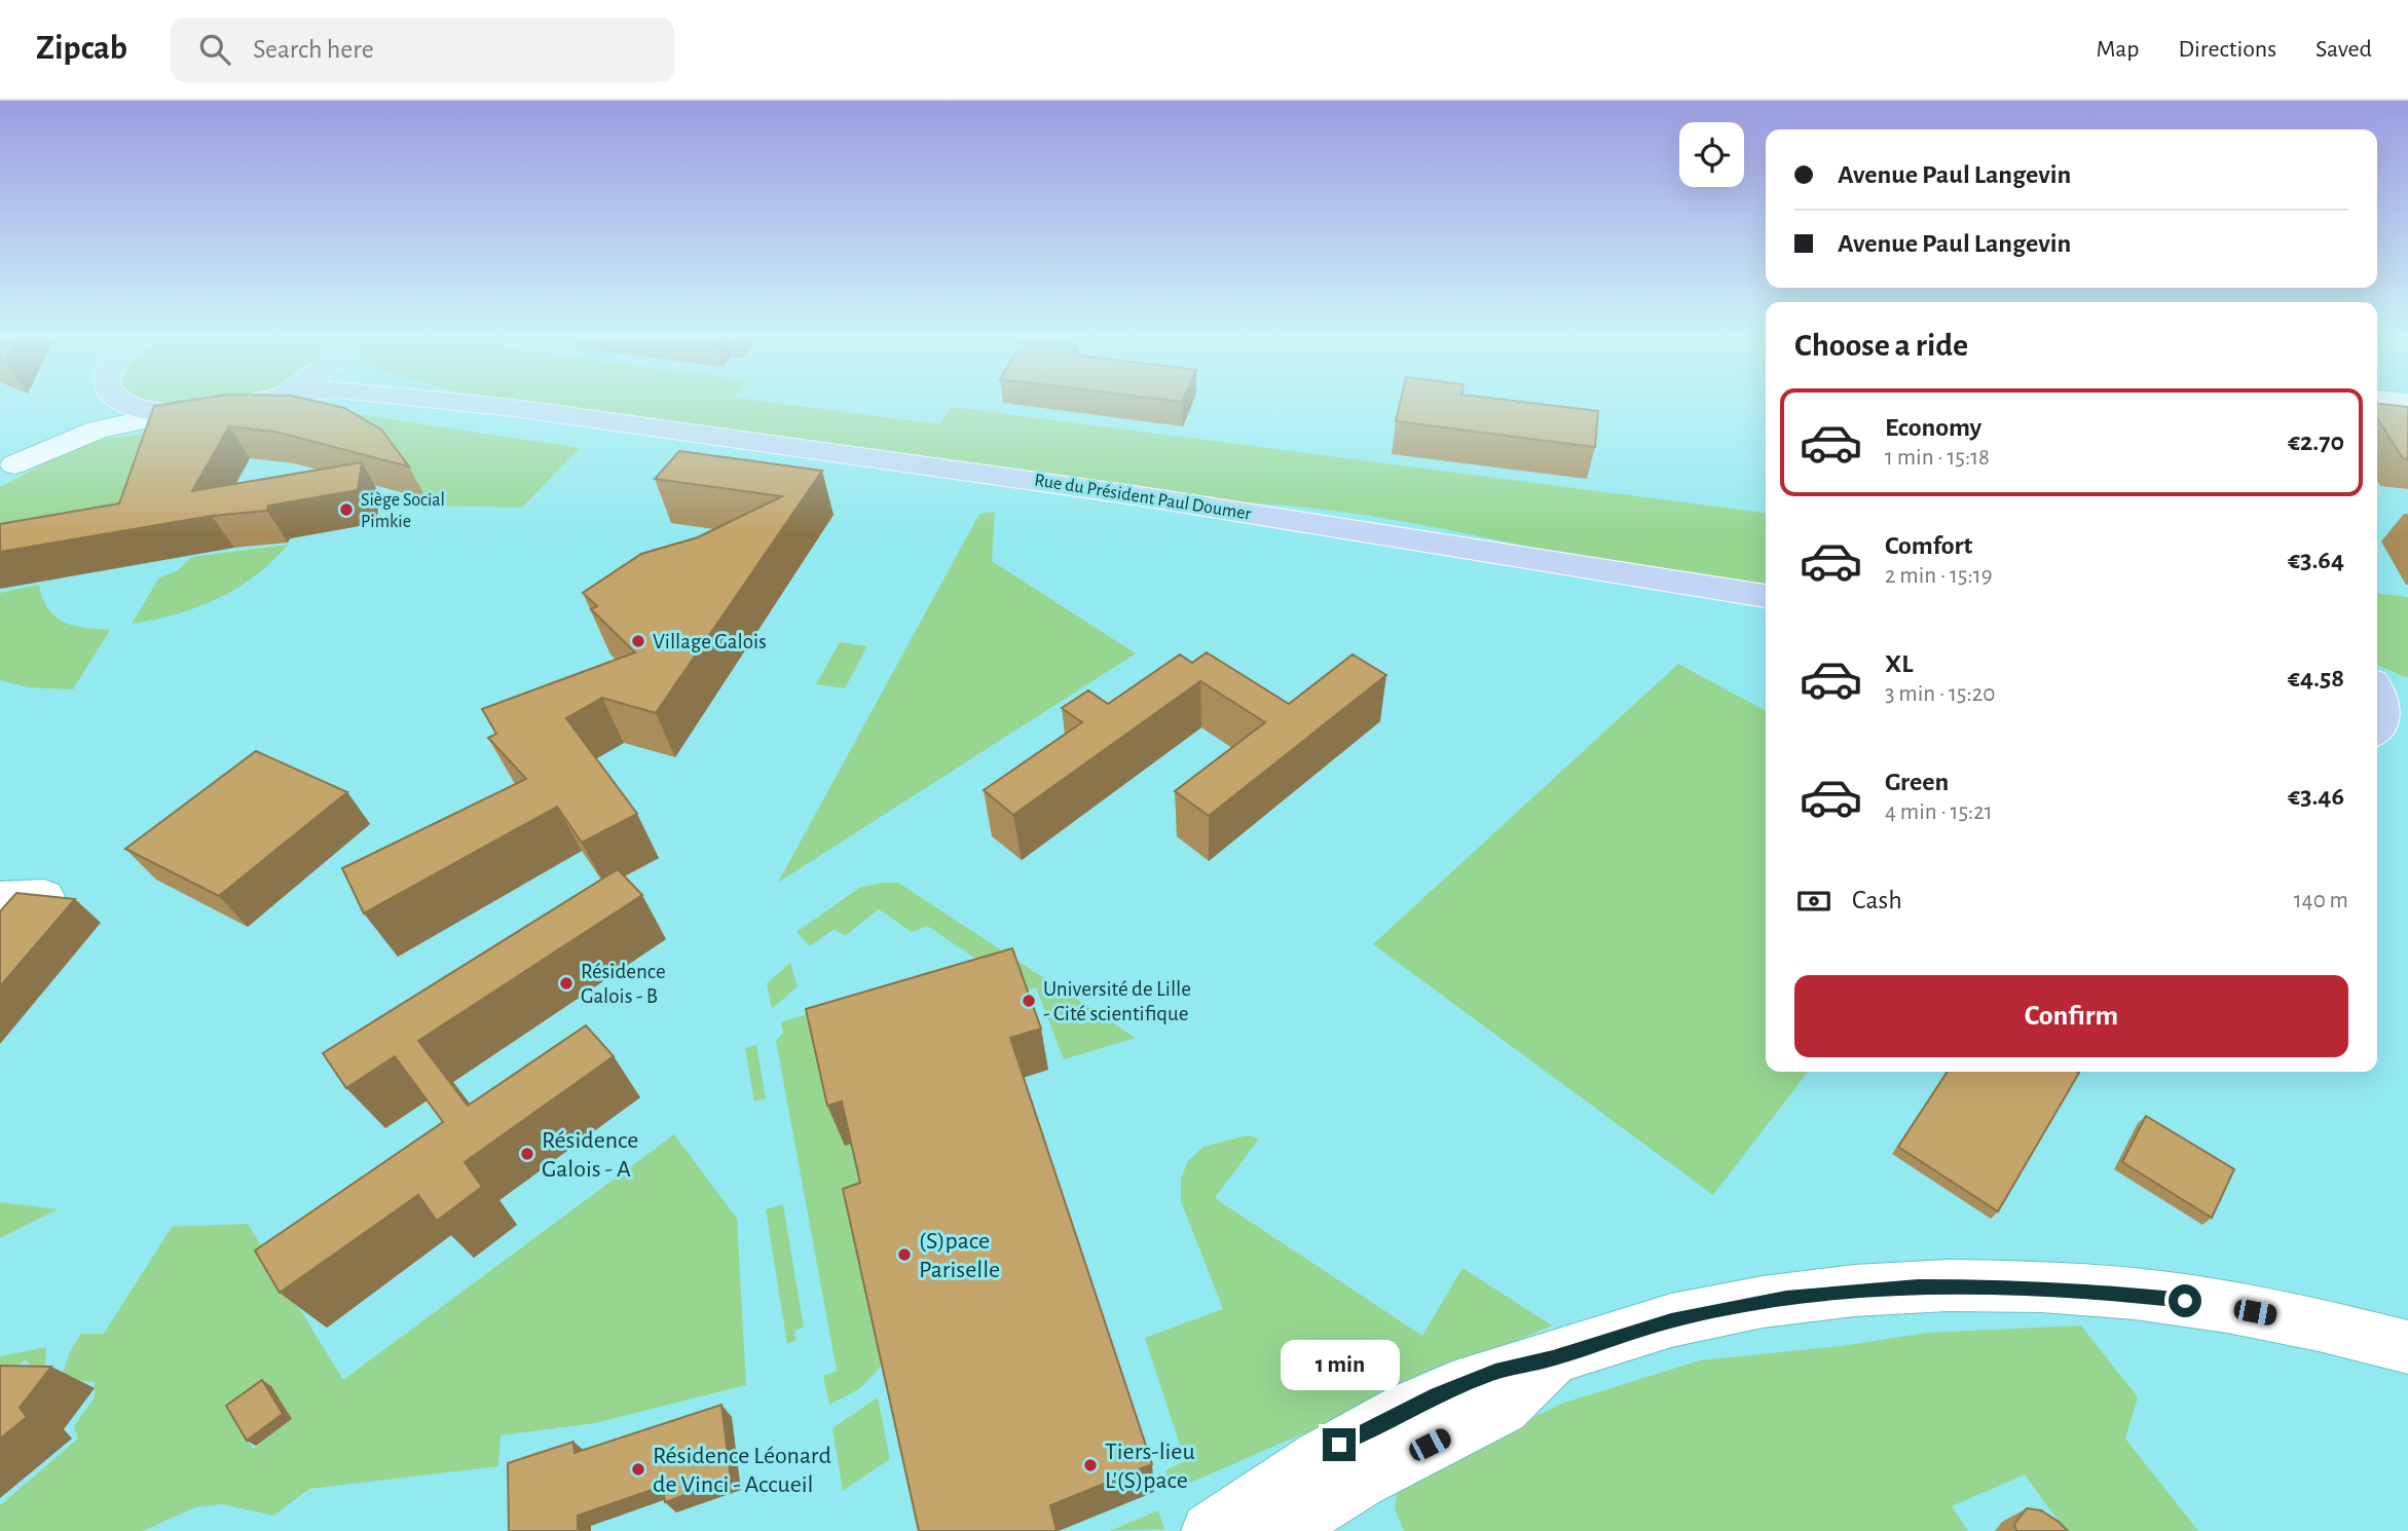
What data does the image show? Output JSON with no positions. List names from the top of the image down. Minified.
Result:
{"streets":{"main road":["Rue du Président Paul Doumer"]},"places":["Siège Social Pimkie","Village Galois","Résidence Galois - B","Université de Lille ‐ Cité scientifique","Résidence Galois - A","(S)pace Pariselle","Tiers-lieu L'(S)pace","Résidence Léonard de Vinci - Accueil"],"page":{"header":"Zipcab","search":"Search here","nav":["Map","Directions","Saved"],"banner":["Avenue Paul Langevin","Avenue Paul Langevin"],"heading":"Choose a ride","list":[{"name":"Economy","note":"1 min · 15:18","value":"€2.70"},{"name":"Comfort","note":"2 min · 15:19","value":"€3.64"},{"name":"XL","note":"3 min · 15:20","value":"€4.58"},{"name":"Green","note":"4 min · 15:21","value":"€3.46"}],"pay":["Cash","140 m"],"buttons":"Confirm","bubble":"1 min"}}
